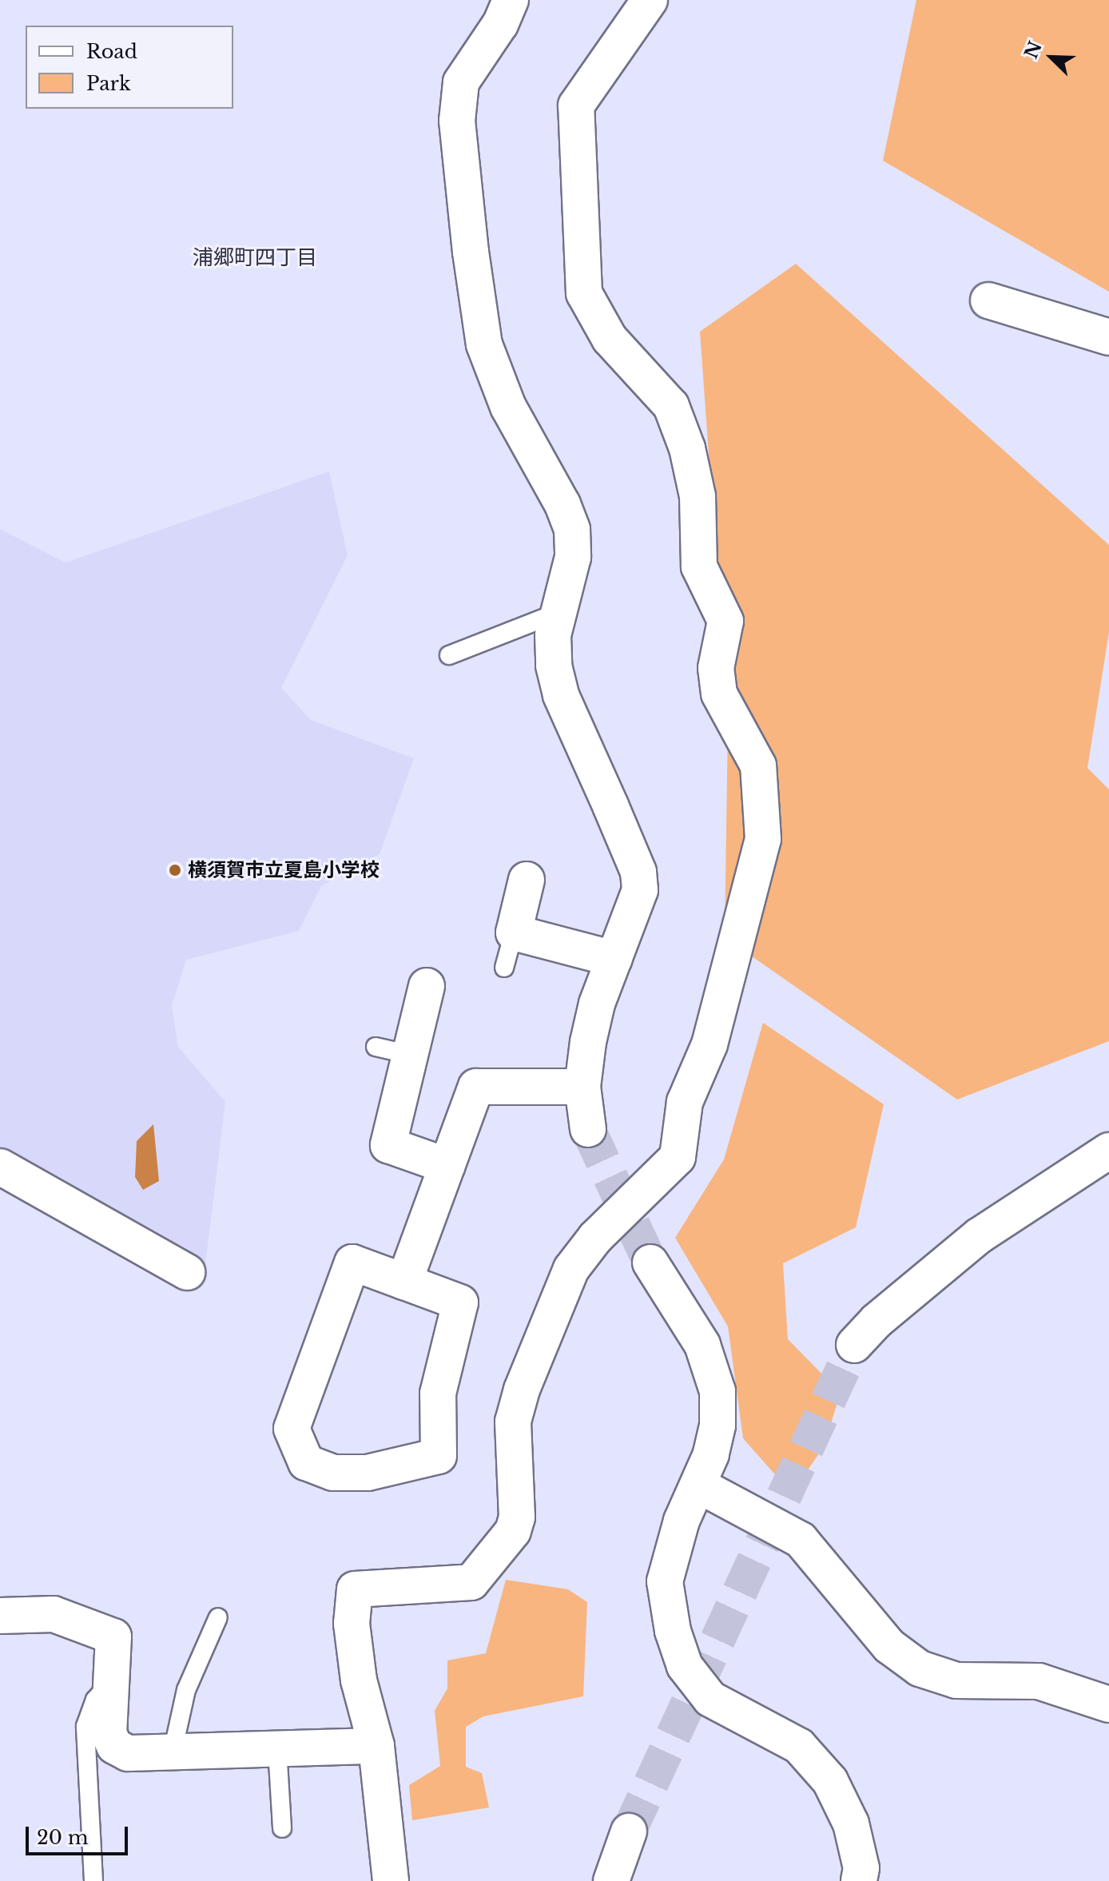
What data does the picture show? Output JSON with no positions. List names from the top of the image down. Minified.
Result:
{"districts":["浦郷町四丁目"],"places":["横須賀市立夏島小学校"],"legend":["Road","Park"],"scale_bar":"20 m","north":"top left"}
